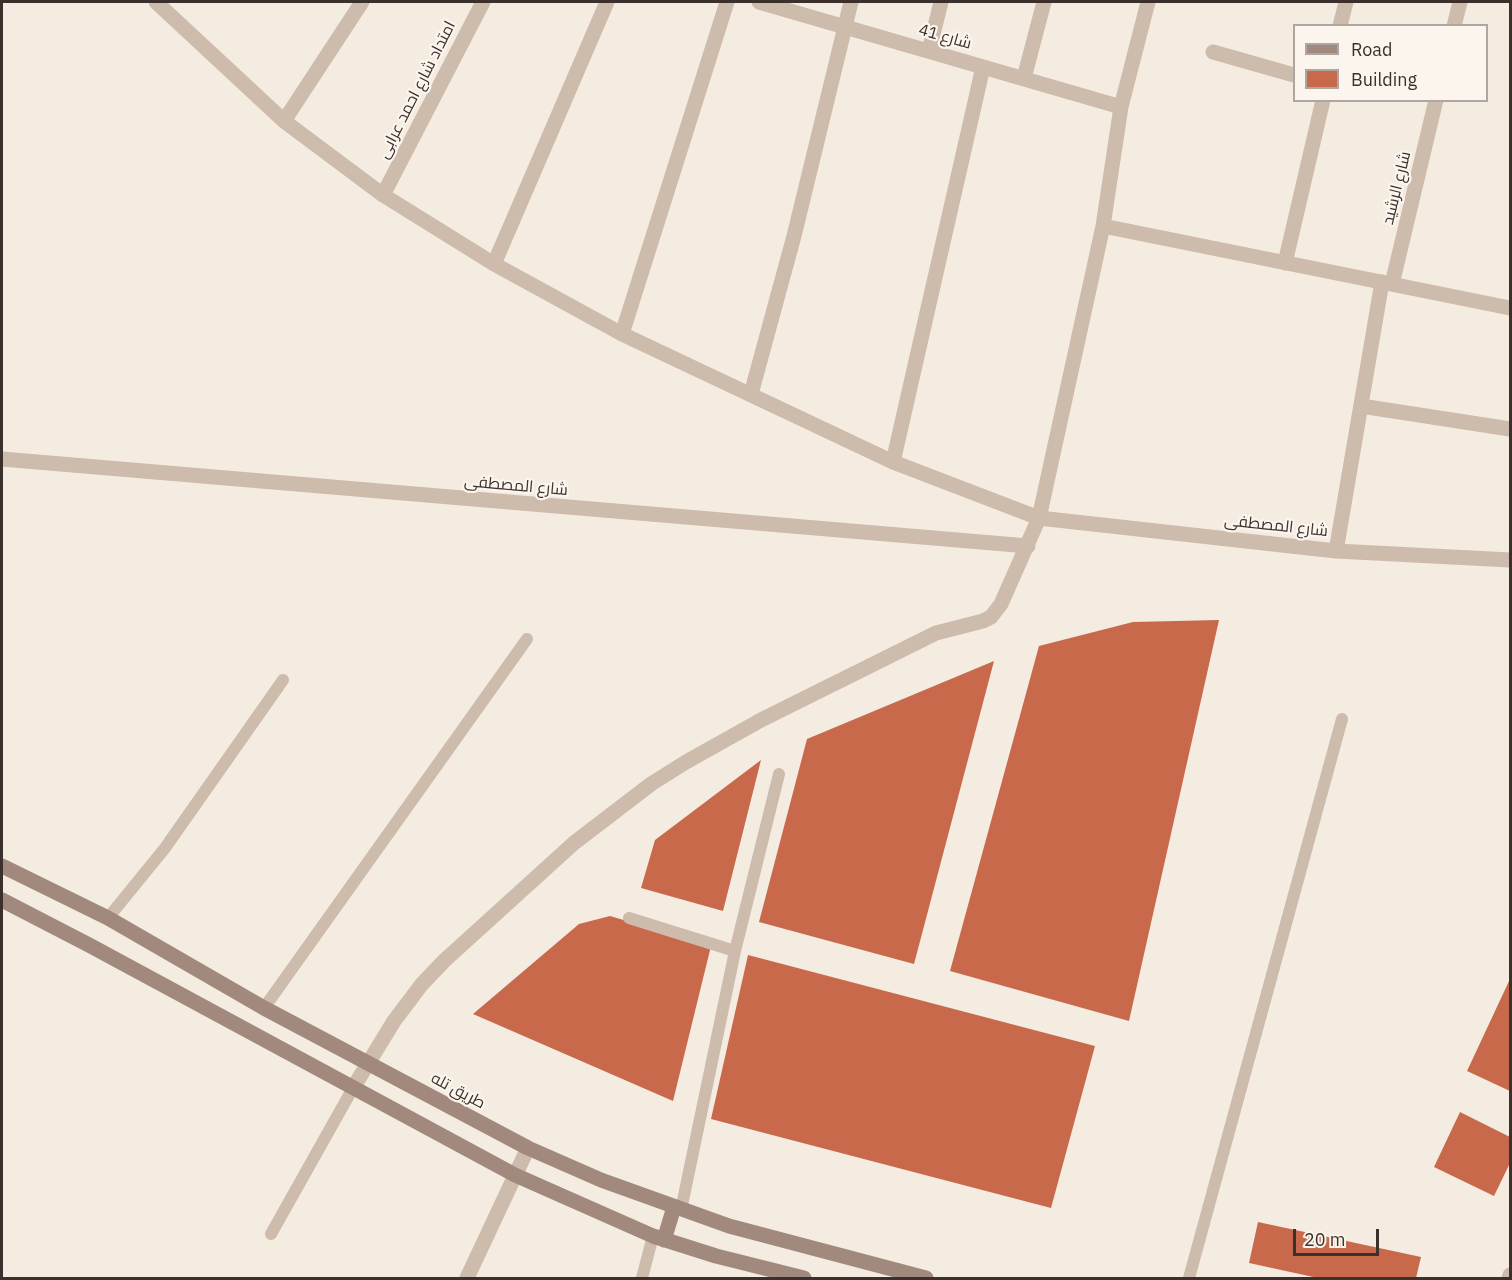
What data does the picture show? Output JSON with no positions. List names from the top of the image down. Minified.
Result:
{"streets":{"main road":["طريق تله"],"street":["شارع 41","امتداد شارع احمد عرابى","شارع الرشيد","شارع المصطفى"]},"crossings":[["امتداد شارع احمد عرابى","شارع المصطفى"],["شارع الرشيد","شارع المصطفى"]],"legend":["Road","Building"],"scale_bar":"20 m"}
